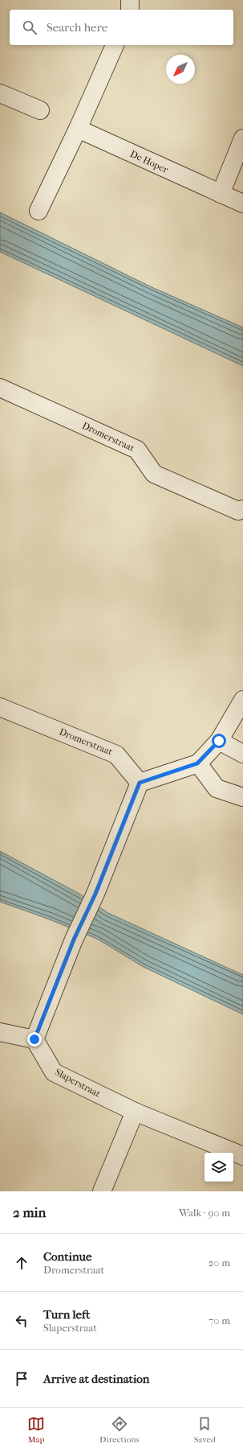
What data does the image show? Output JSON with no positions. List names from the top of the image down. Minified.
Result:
{"streets":{"street":["De Hoper","Dromerstraat","Slaperstraat"]},"north":"bottom left","page":{"search":"Search here","heading":["2 min","Walk · 90 m"],"list":[["Continue","Dromerstraat","20 m"],["Turn left","Slaperstraat","70 m"],"Arrive at destination"],"nav":["Map","Directions","Saved"]}}
